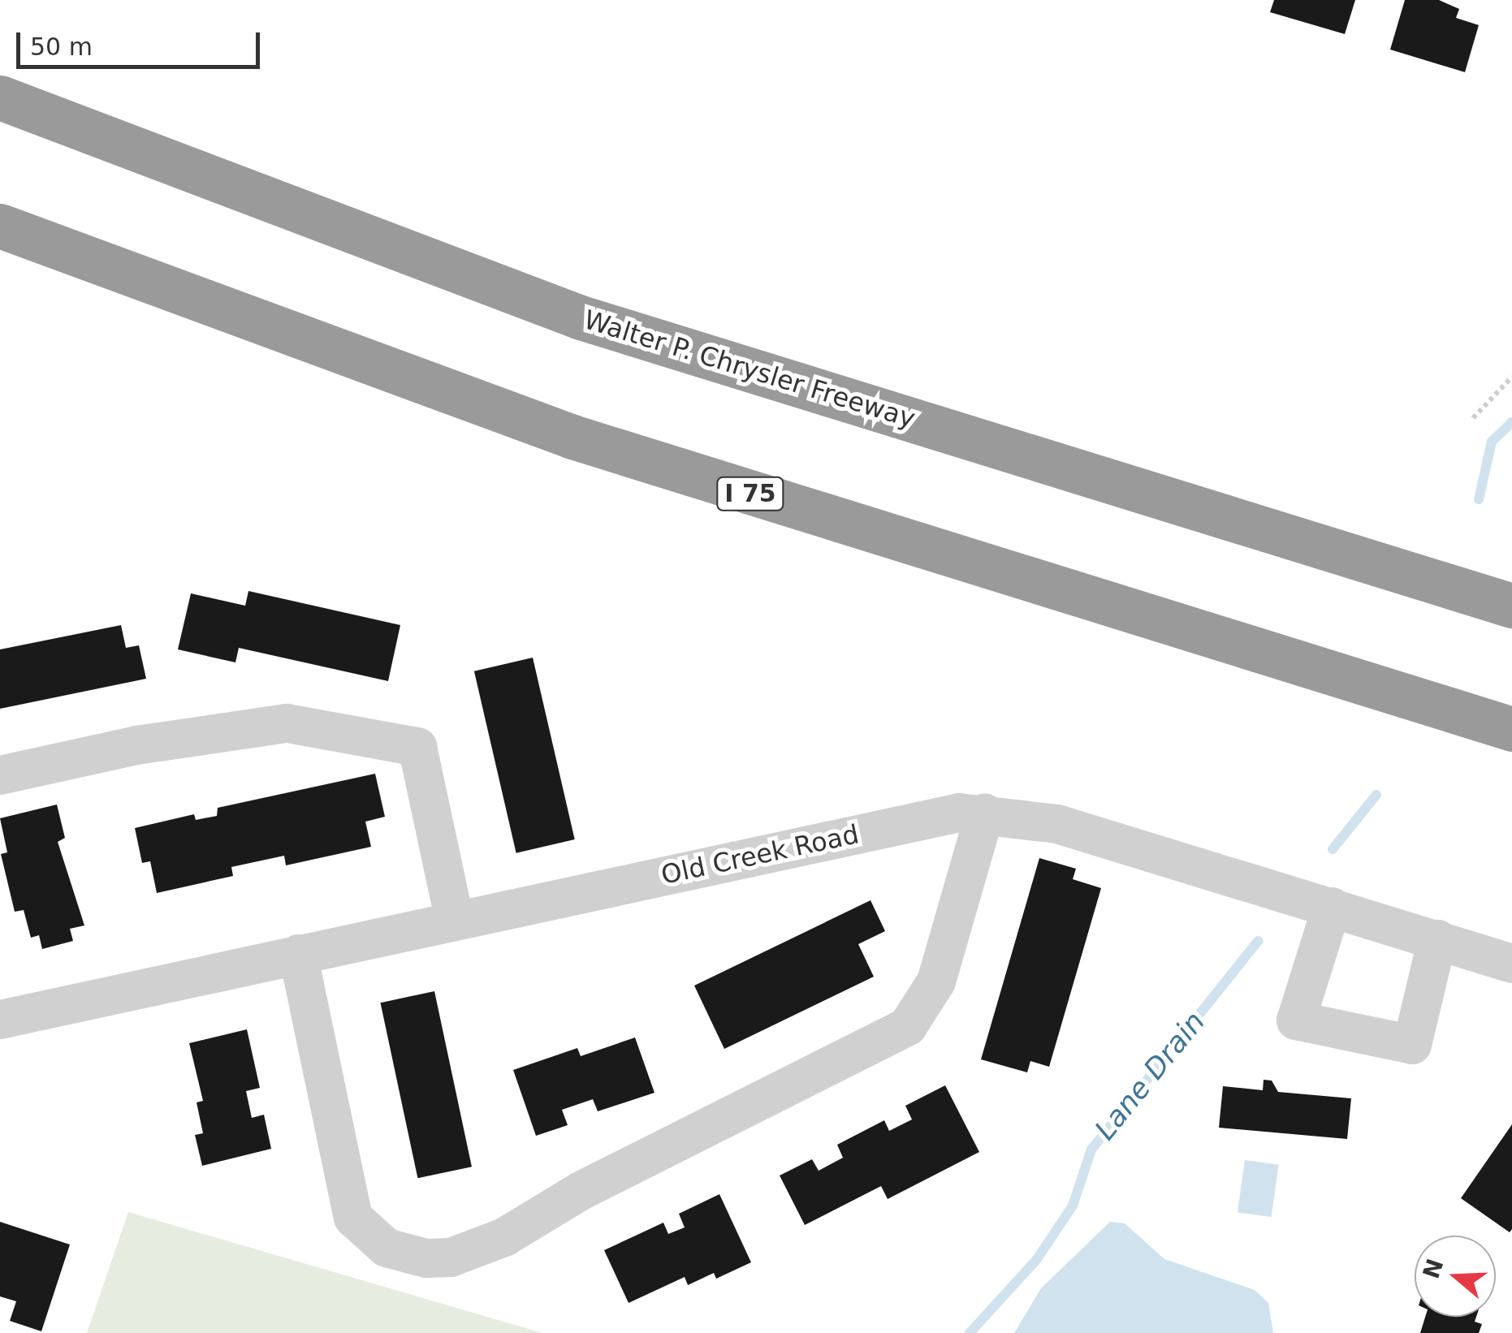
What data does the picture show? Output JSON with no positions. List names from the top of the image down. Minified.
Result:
{"streets":{"highway":["Walter P. Chrysler Freeway","I 75"],"street":["Old Creek Road"]},"water":["Lane Drain"],"scale_bar":"50 m","north":"left"}
